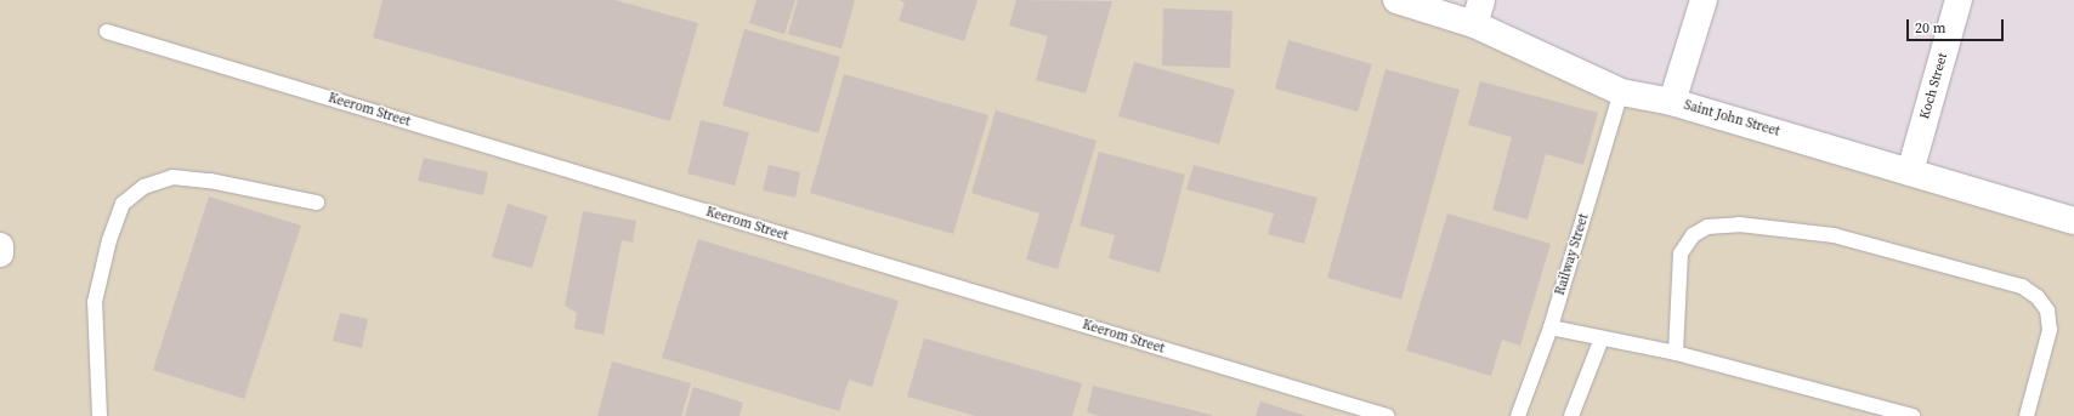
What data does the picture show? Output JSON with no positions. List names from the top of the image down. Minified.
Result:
{"streets":{"main road":["Koch Street","Saint John Street"],"lane":["Keerom Street","Railway Street"]},"crossings":[["Koch Street","Saint John Street"],["Saint John Street","Railway Street"]],"scale_bar":"20 m"}
